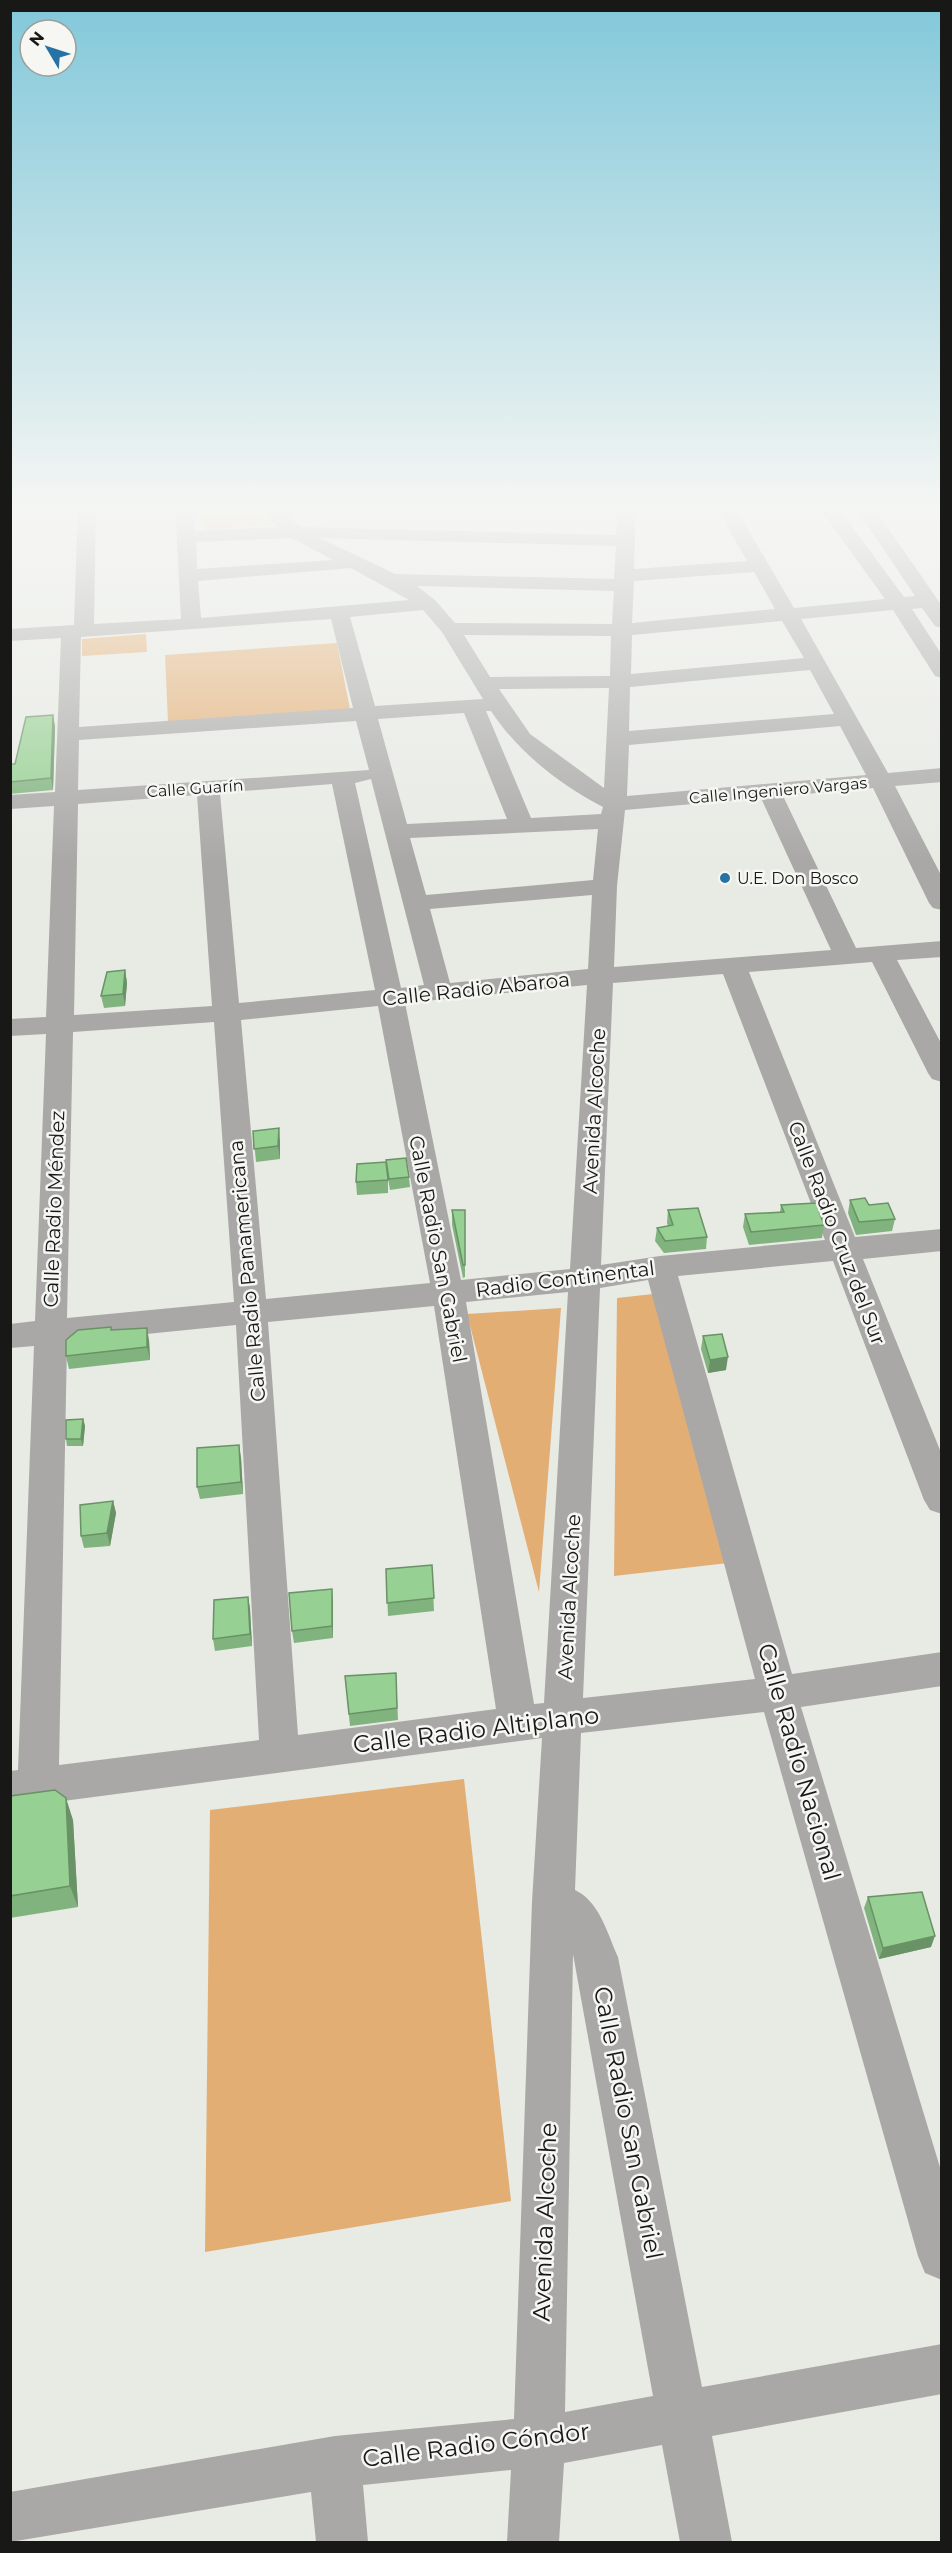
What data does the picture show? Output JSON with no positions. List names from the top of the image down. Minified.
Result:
{"streets":{"street":["Calle Guarín","Calle Ingeniero Vargas","Calle Radio Abaroa","Avenida Alcoche","Calle Radio Méndez","Calle Radio Cruz del Sur","Calle Radio San Gabriel","Calle Radio Panamericana","Radio Continental","Calle Radio Altiplano","Calle Radio Nacional","Calle Radio Cóndor"]},"crossings":[["Calle Guarín","Calle Radio Méndez"],["Calle Guarín","Calle Radio San Gabriel"],["Calle Guarín","Calle Radio Panamericana"],["Calle Ingeniero Vargas","Avenida Alcoche"],["Calle Radio Abaroa","Avenida Alcoche"],["Calle Radio Abaroa","Calle Radio Méndez"],["Calle Radio Abaroa","Calle Radio Cruz del Sur"],["Calle Radio Abaroa","Calle Radio San Gabriel"],["Calle Radio Abaroa","Calle Radio Panamericana"],["Avenida Alcoche","Calle Radio San Gabriel"],["Avenida Alcoche","Radio Continental"],["Avenida Alcoche","Calle Radio Altiplano"],["Avenida Alcoche","Calle Radio Cóndor"],["Calle Radio Méndez","Radio Continental"],["Calle Radio Méndez","Calle Radio Altiplano"],["Calle Radio Cruz del Sur","Radio Continental"],["Calle Radio San Gabriel","Radio Continental"],["Calle Radio San Gabriel","Calle Radio Altiplano"],["Calle Radio San Gabriel","Calle Radio Cóndor"],["Calle Radio Panamericana","Radio Continental"],["Calle Radio Panamericana","Calle Radio Altiplano"],["Radio Continental","Calle Radio Nacional"],["Calle Radio Altiplano","Calle Radio Nacional"]],"places":["U.E. Don Bosco"],"north":"top left"}
